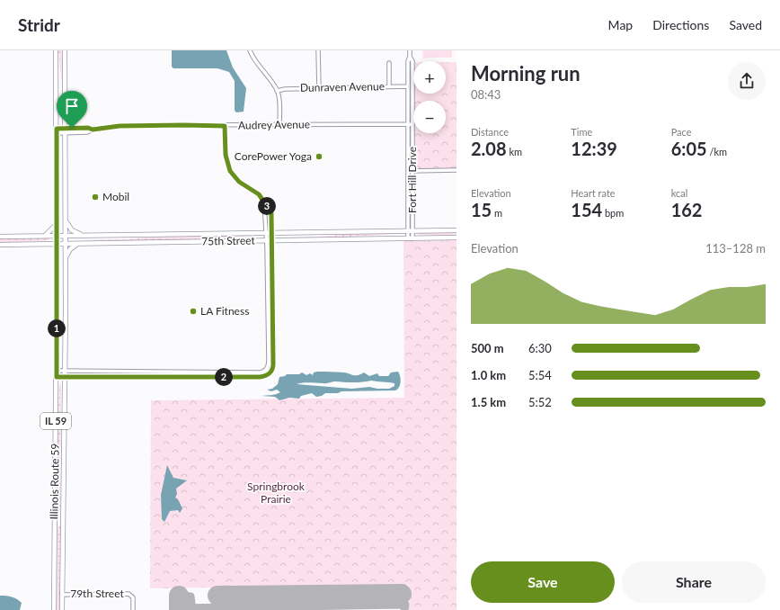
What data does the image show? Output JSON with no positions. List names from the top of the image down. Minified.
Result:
{"streets":{"main road":["75th Street","IL 59","Illinois Route 59"],"street":["Dunraven Avenue","Audrey Avenue","Fort Hill Drive","79th Street"]},"crossings":[["Dunraven Avenue","Fort Hill Drive"],["Audrey Avenue","Fort Hill Drive"],["Audrey Avenue","Illinois Route 59"],["Fort Hill Drive","75th Street"],["75th Street","Illinois Route 59"],["Illinois Route 59","79th Street"]],"parks":["Springbrook Prairie"],"places":["CorePower Yoga","Mobil","LA Fitness"],"page":{"header":"Stridr","nav":["Map","Directions","Saved"],"heading":["Morning run","08:43"],"map_buttons":["+","−"],"stats":[["Distance","2.08 km"],["Time","12:39"],["Pace","6:05 /km"],["Elevation","15 m"],["Heart rate","154 bpm"],["kcal","162"]],"pins":["3","1","2"],"chart":["Elevation","113–128 m"],"list":[{"name":"500 m","note":"6:30"},{"name":"1.0 km","note":"5:54"},{"name":"1.5 km","note":"5:52"}],"buttons":["Save","Share"]}}
